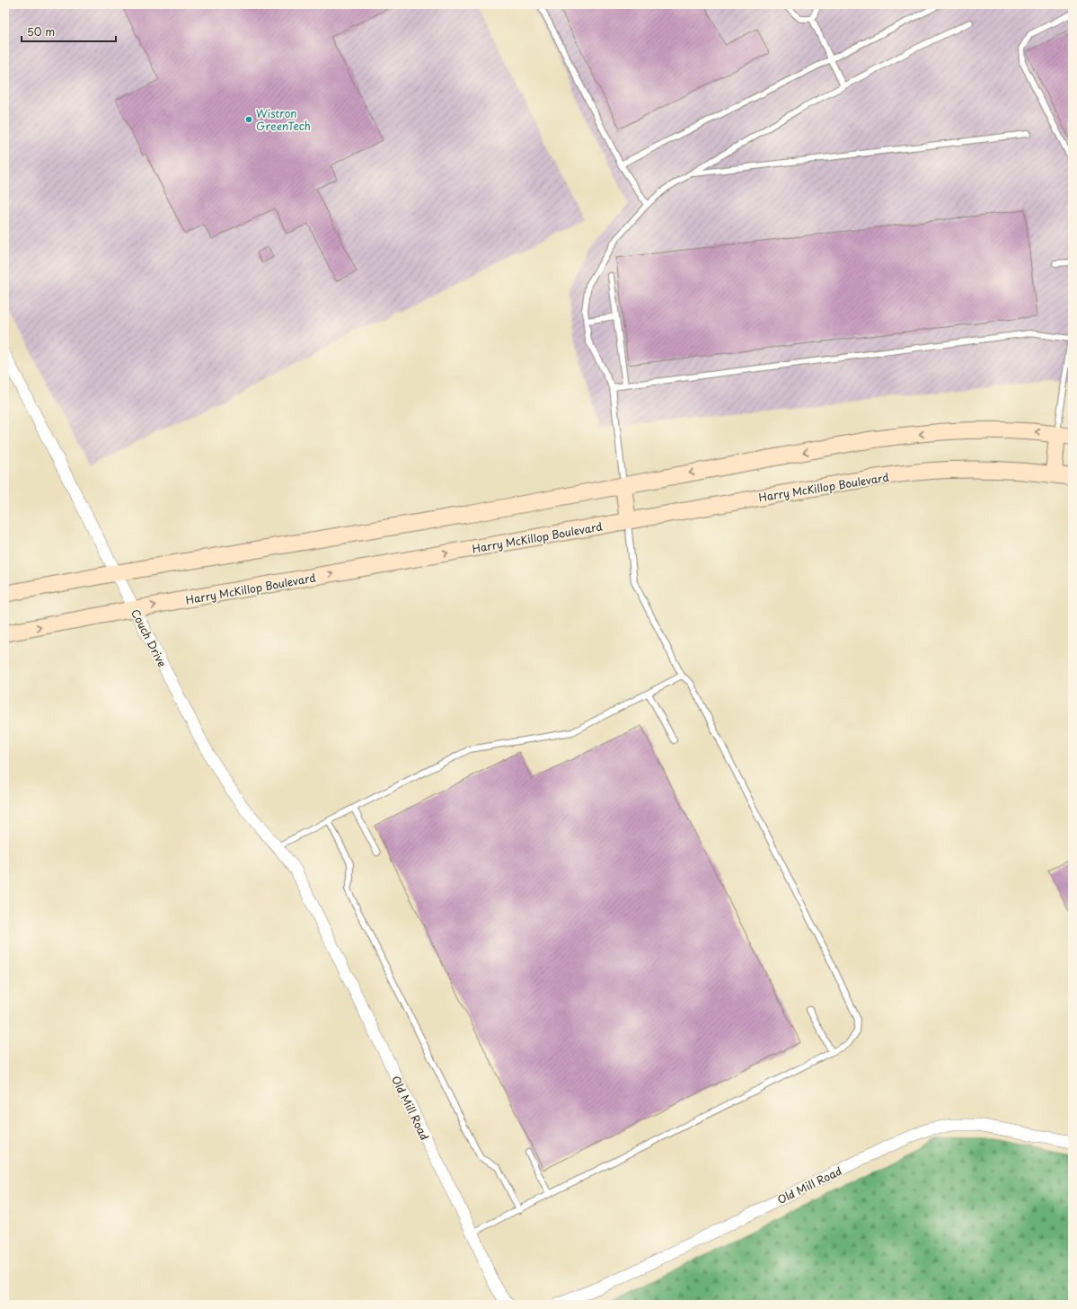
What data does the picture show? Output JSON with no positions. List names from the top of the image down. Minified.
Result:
{"streets":{"main road":["Harry McKillop Boulevard"],"street":["Couch Drive","Old Mill Road"]},"crossings":[["Harry McKillop Boulevard","Couch Drive"],["Couch Drive","Old Mill Road"]],"places":["Wistron GreenTech"],"scale_bar":"50 m"}
